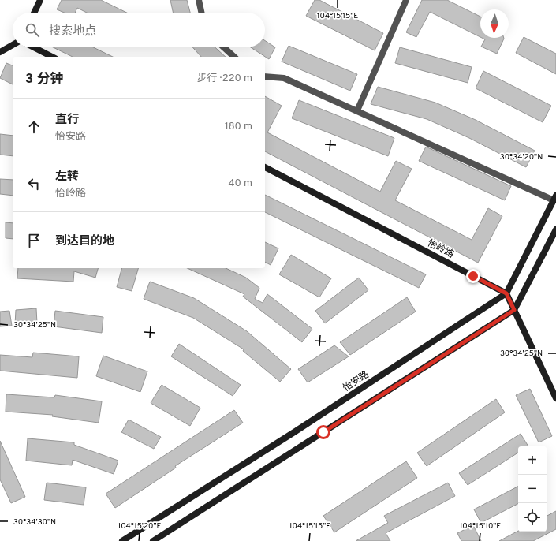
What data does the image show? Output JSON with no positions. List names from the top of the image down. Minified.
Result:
{"streets":{"street":["怡岭路","怡安路"]},"crossings":[["怡岭路","怡安路"]],"north":"bottom","page":{"search":"搜索地点","heading":["3 分钟","步行 · 220 m"],"list":[["直行","怡安路","180 m"],["左转","怡岭路","40 m"],"到达目的地"],"map_buttons":["+","−"]},"coordinates":["104°15'15\"E","30°34'20\"N","30°34'25\"N","30°34'30\"N","104°15'20\"E","104°15'10\"E"]}
